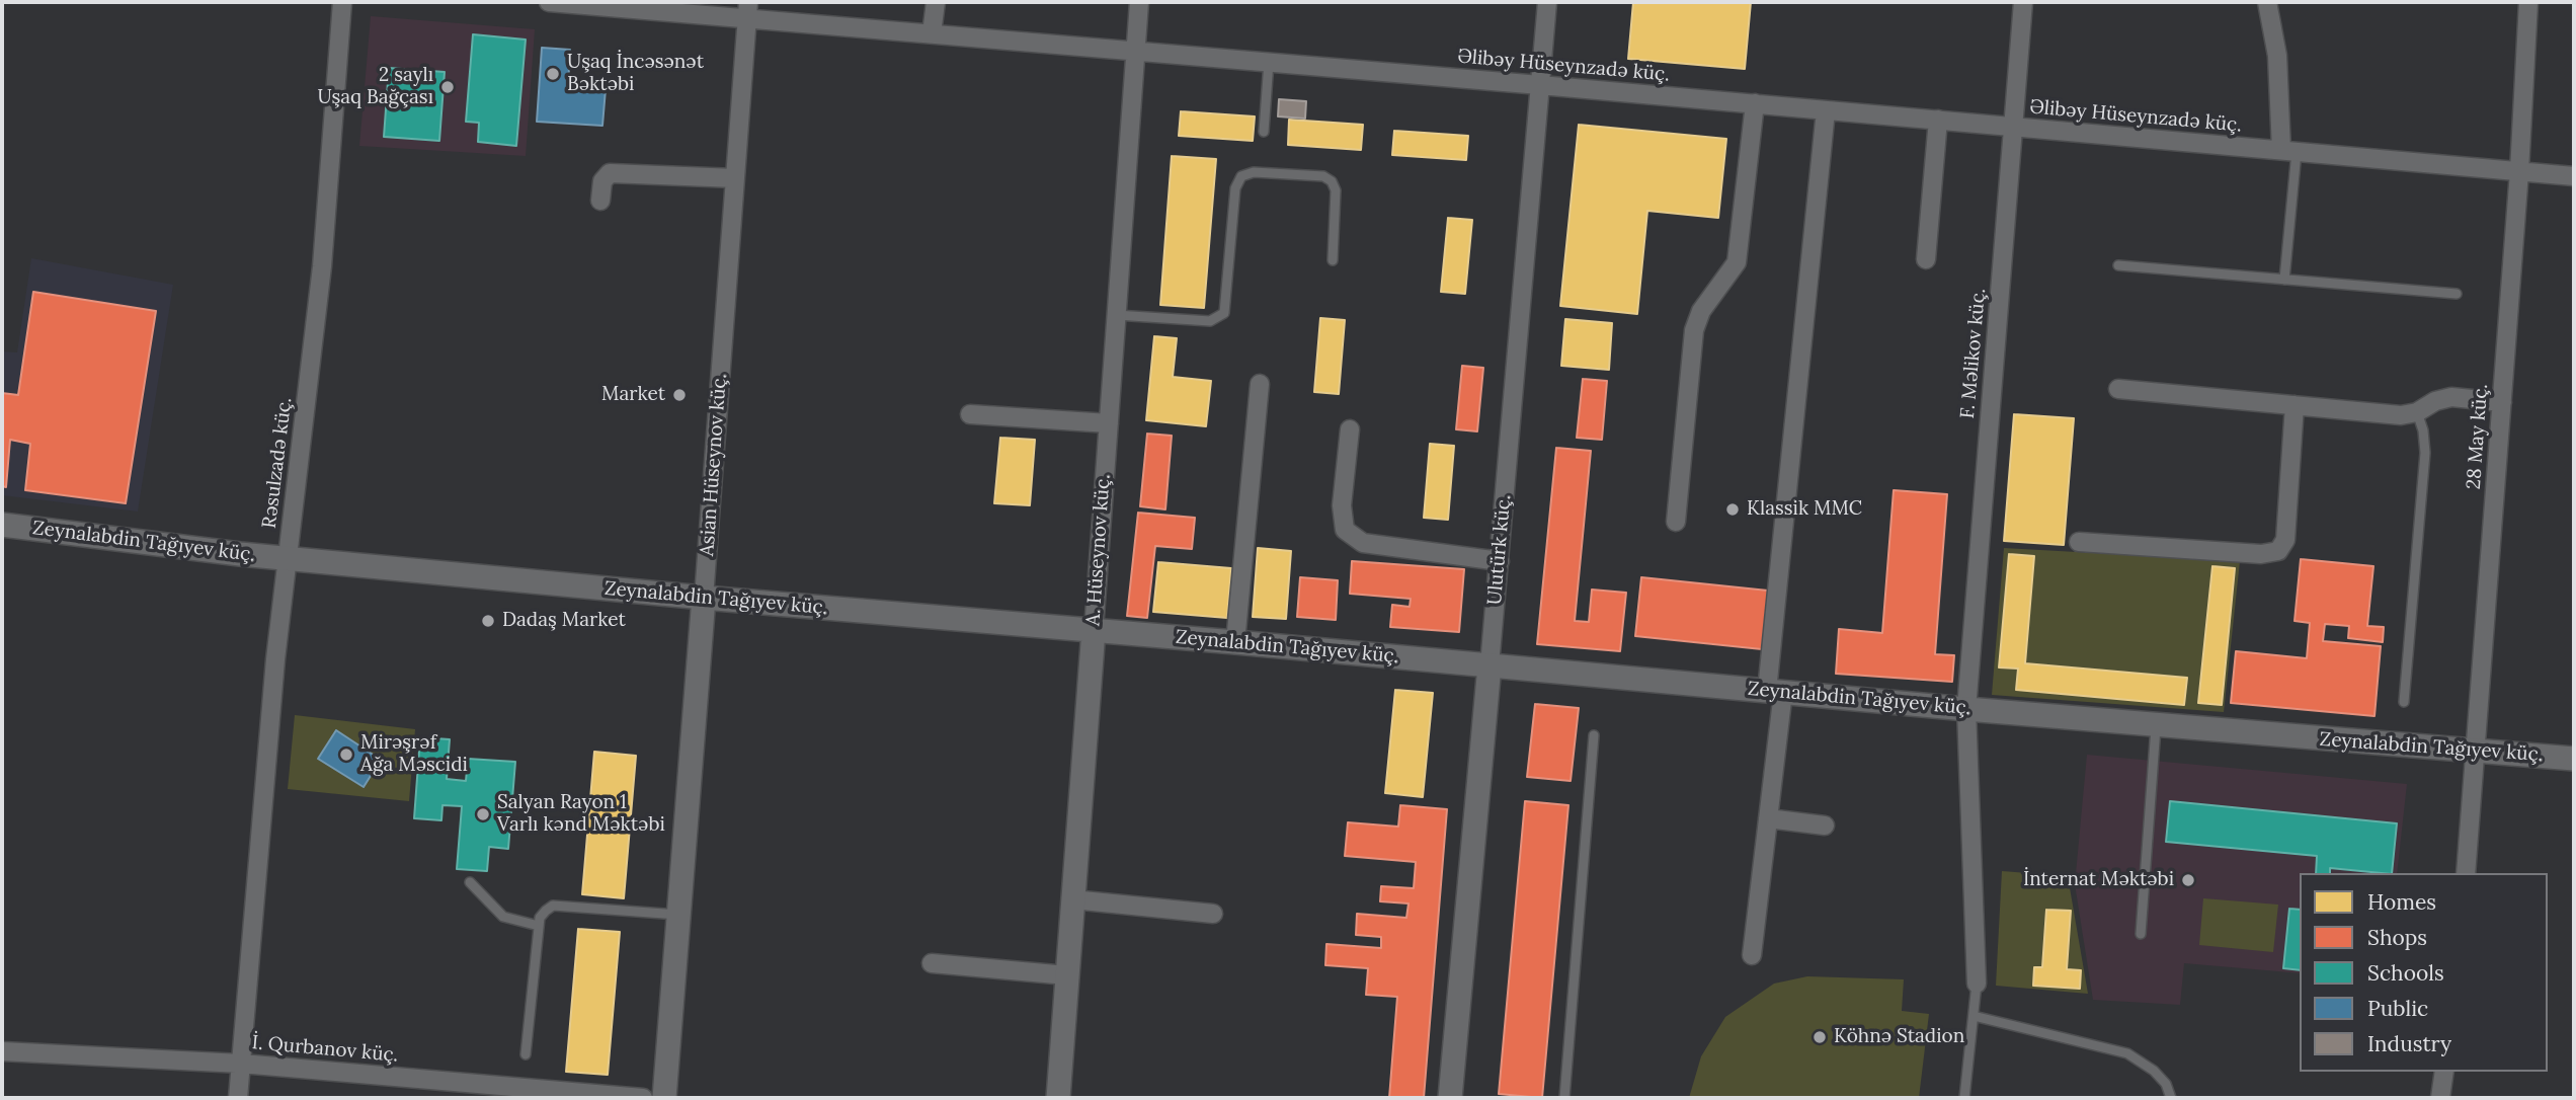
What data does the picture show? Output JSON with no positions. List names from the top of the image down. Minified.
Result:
{"streets":{"street":["Əlibəy Hüseynzadə küç.","F. Məlikov küç.","28 May küç.","Rəsulzadə küç.","Asian Hüseynov küç.","Zeynalabdin Tağıyev küç.","A. Hüseynov küç.","Ulutürk küç.","İ. Qurbanov küç."]},"crossings":[["Əlibəy Hüseynzadə küç.","F. Məlikov küç."],["Əlibəy Hüseynzadə küç.","28 May küç."],["Əlibəy Hüseynzadə küç.","Asian Hüseynov küç."],["Əlibəy Hüseynzadə küç.","A. Hüseynov küç."],["Əlibəy Hüseynzadə küç.","Ulutürk küç."],["F. Məlikov küç.","Zeynalabdin Tağıyev küç."],["28 May küç.","Zeynalabdin Tağıyev küç."],["Rəsulzadə küç.","Zeynalabdin Tağıyev küç."],["Rəsulzadə küç.","İ. Qurbanov küç."],["Asian Hüseynov küç.","Zeynalabdin Tağıyev küç."],["Zeynalabdin Tağıyev küç.","A. Hüseynov küç."],["Zeynalabdin Tağıyev küç.","Ulutürk küç."]],"places":["Uşaq İncəsənət Bəktəbi","2 saylı Uşaq Bağçası","Market","Klassik MMC","Dadaş Market","Mirəşrəf Ağa Məscidi","Salyan Rayon 1 Varlı kənd Məktəbi","İnternat Məktəbi","Köhnə Stadion"],"legend":["Homes","Shops","Schools","Public","Industry"]}
